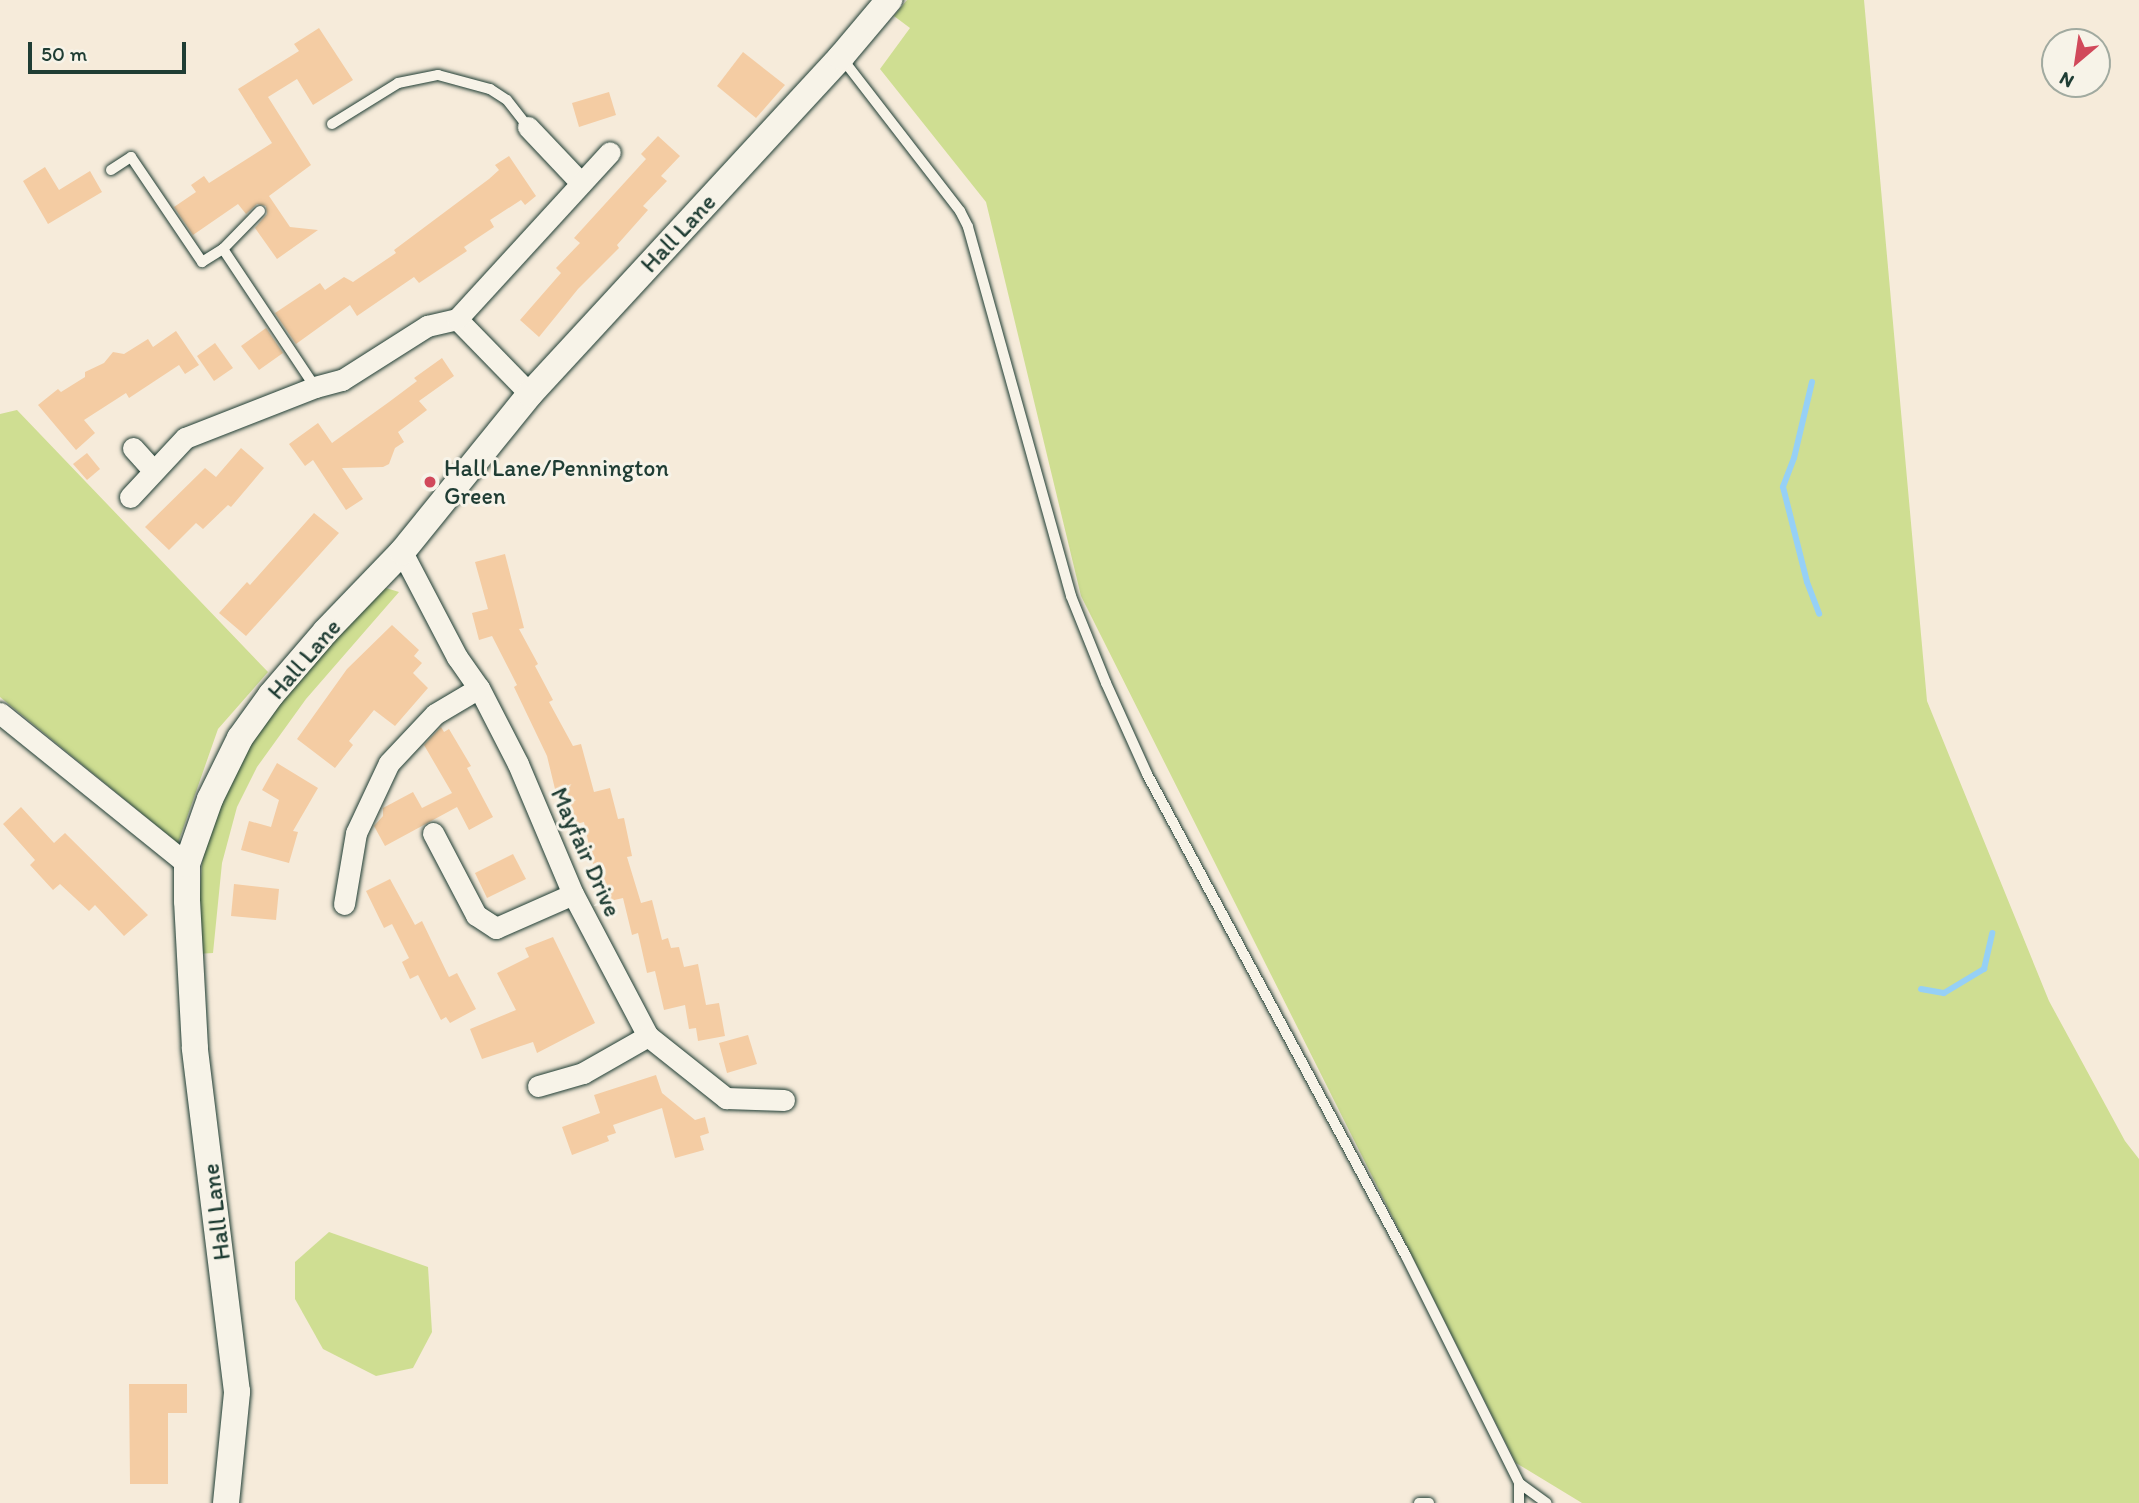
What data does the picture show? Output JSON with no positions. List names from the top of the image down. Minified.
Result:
{"streets":{"street":["Hall Lane","Mayfair Drive"]},"crossings":[["Hall Lane","Mayfair Drive"]],"places":["Hall Lane/Pennington Green"],"scale_bar":"50 m","north":"bottom left"}
